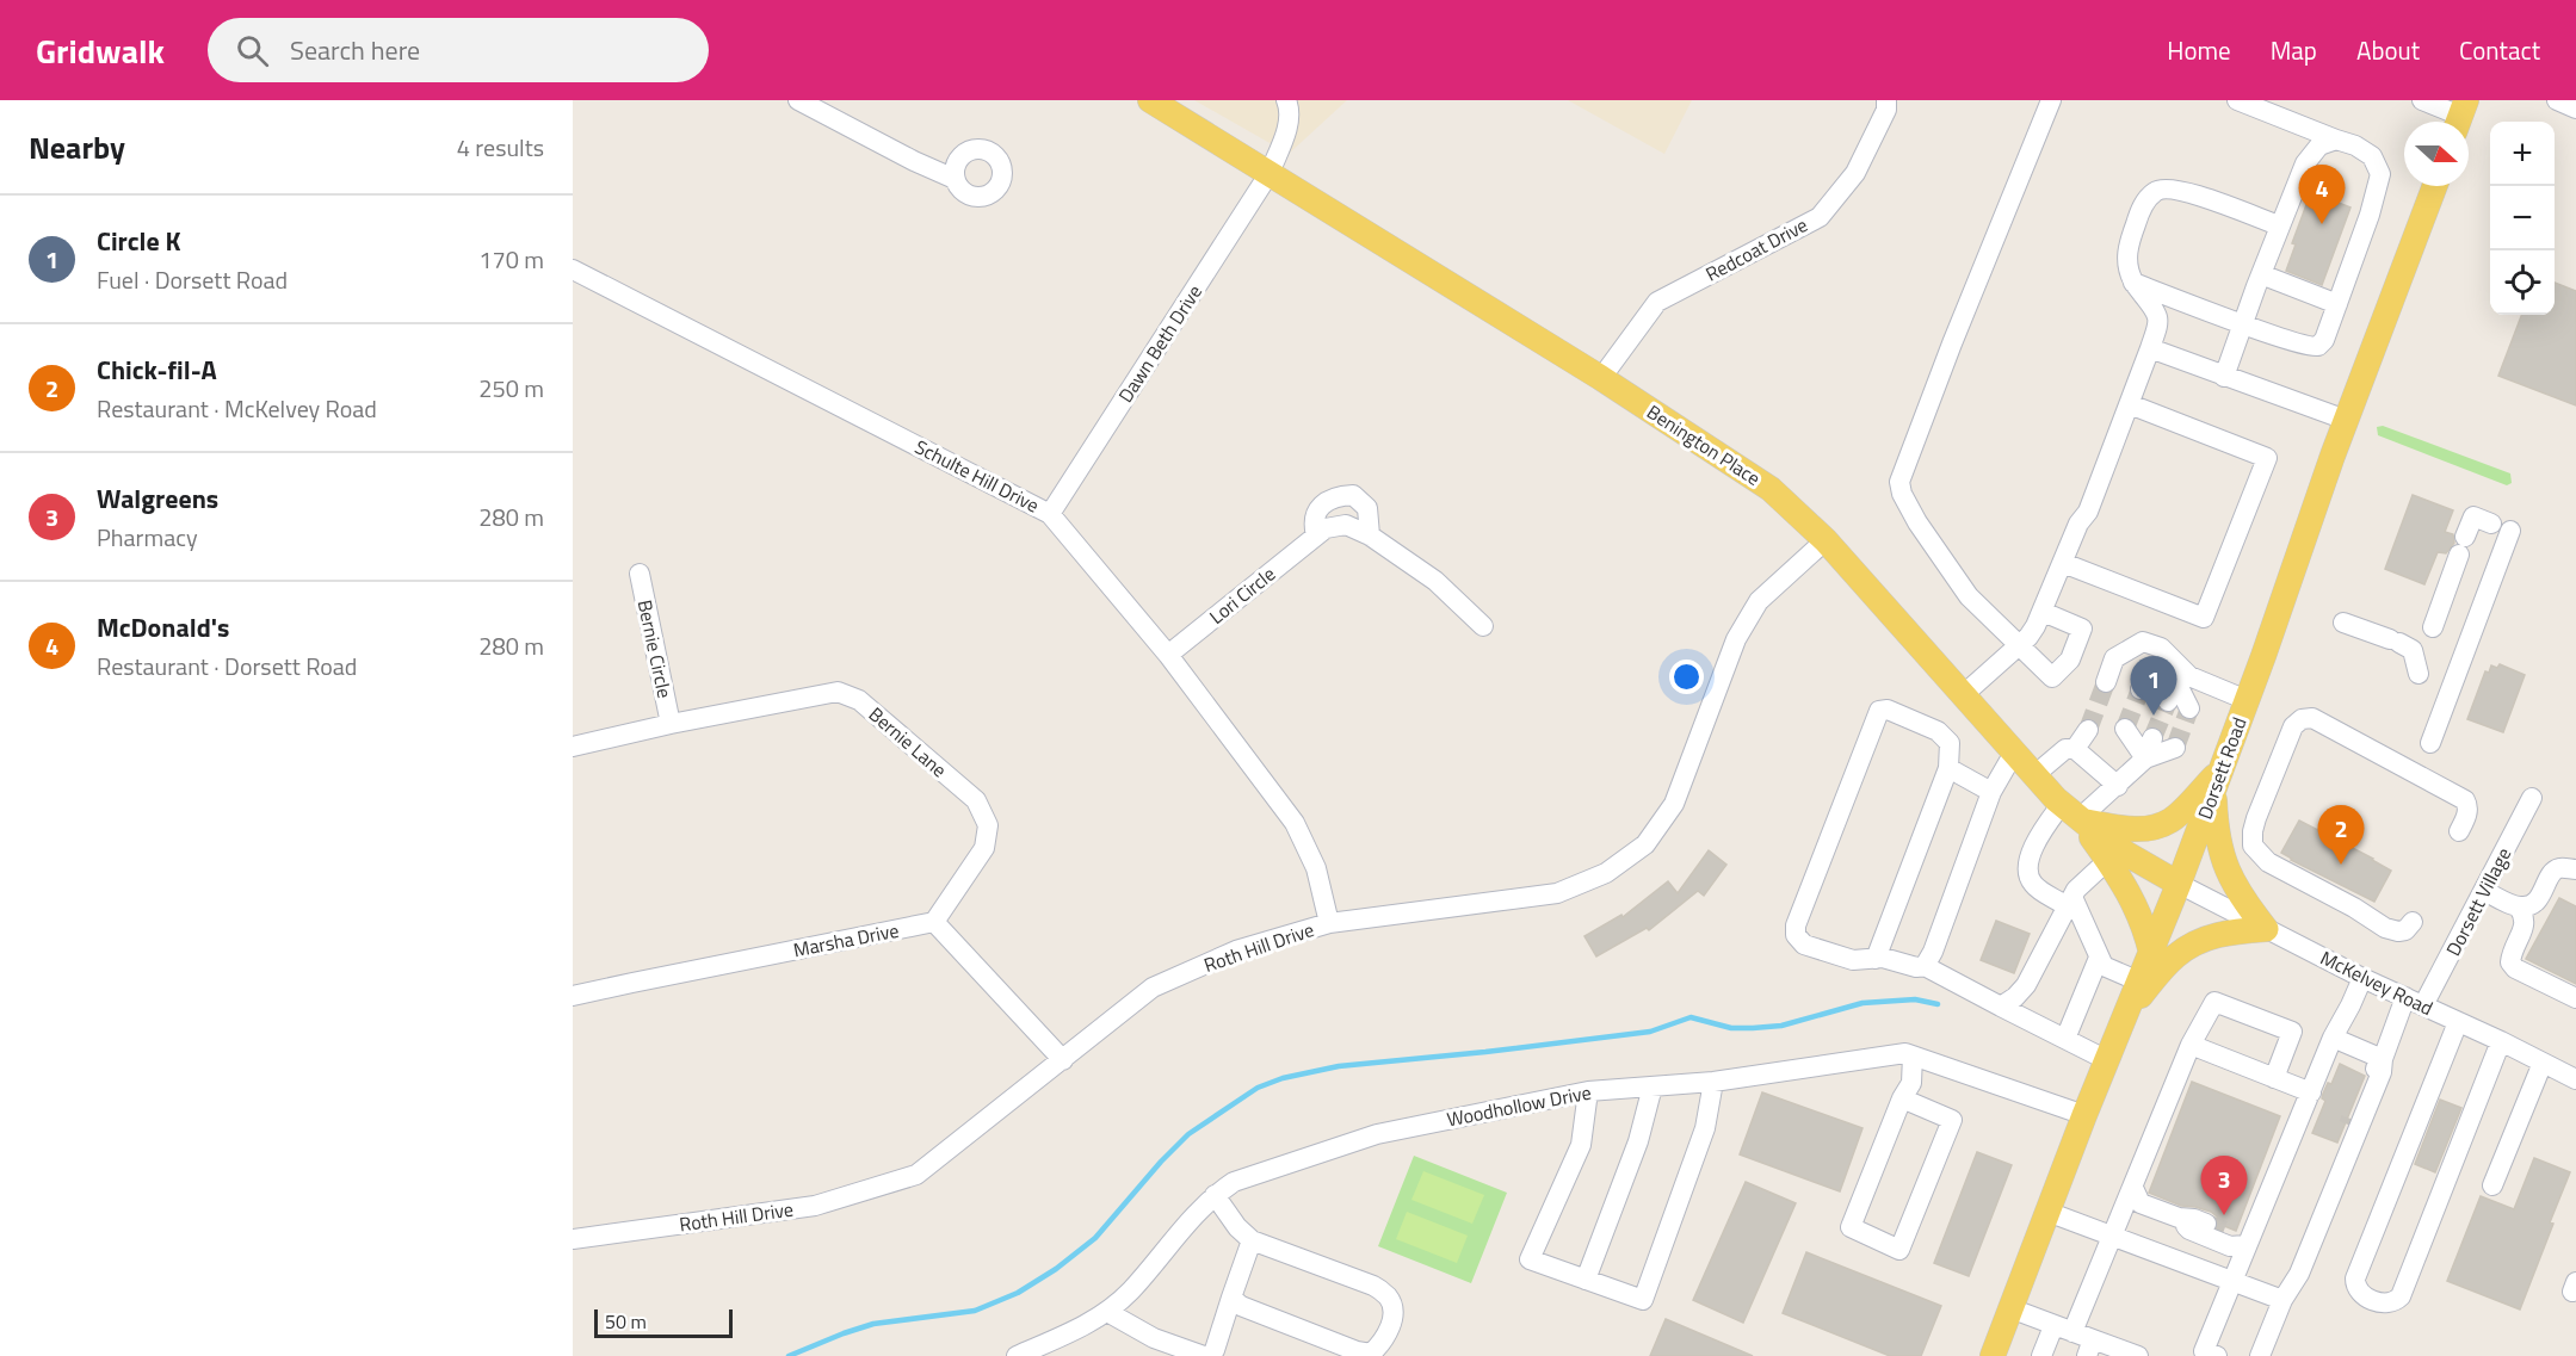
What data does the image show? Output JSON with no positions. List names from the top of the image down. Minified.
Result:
{"streets":{"main road":["Benington Place","Dorsett Road"],"street":["Redcoat Drive","Dawn Beth Drive","Schulte Hill Drive","Lori Circle","Bernie Circle","Bernie Lane","Dorsett Village","Marsha Drive","Roth Hill Drive","McKelvey Road","Woodhollow Drive"]},"crossings":[["Redcoat Drive","Benington Place"],["Dawn Beth Drive","Benington Place"],["Dawn Beth Drive","Schulte Hill Drive"],["Benington Place","Dorsett Road"],["Benington Place","Roth Hill Drive"],["Benington Place","McKelvey Road"],["Schulte Hill Drive","Lori Circle"],["Schulte Hill Drive","Roth Hill Drive"],["Bernie Circle","Bernie Lane"],["Bernie Lane","Marsha Drive"],["Dorsett Road","McKelvey Road"],["Dorsett Road","Woodhollow Drive"],["Dorsett Village","McKelvey Road"]],"scale_bar":"50 m","north":"right","page":{"header":"Gridwalk","search":"Search here","nav":["Home","Map","About","Contact"],"heading":["Nearby","4 results"],"map_buttons":["+","−"],"pins":["4","1","2","3"],"list":[{"mark":"1","name":"Circle K","note":"Fuel · Dorsett Road","value":"170 m"},{"mark":"2","name":"Chick-fil-A","note":"Restaurant · McKelvey Road","value":"250 m"},{"mark":"3","name":"Walgreens","note":"Pharmacy","value":"280 m"},{"mark":"4","name":"McDonald's","note":"Restaurant · Dorsett Road","value":"280 m"}],"scale":"50 m"}}
